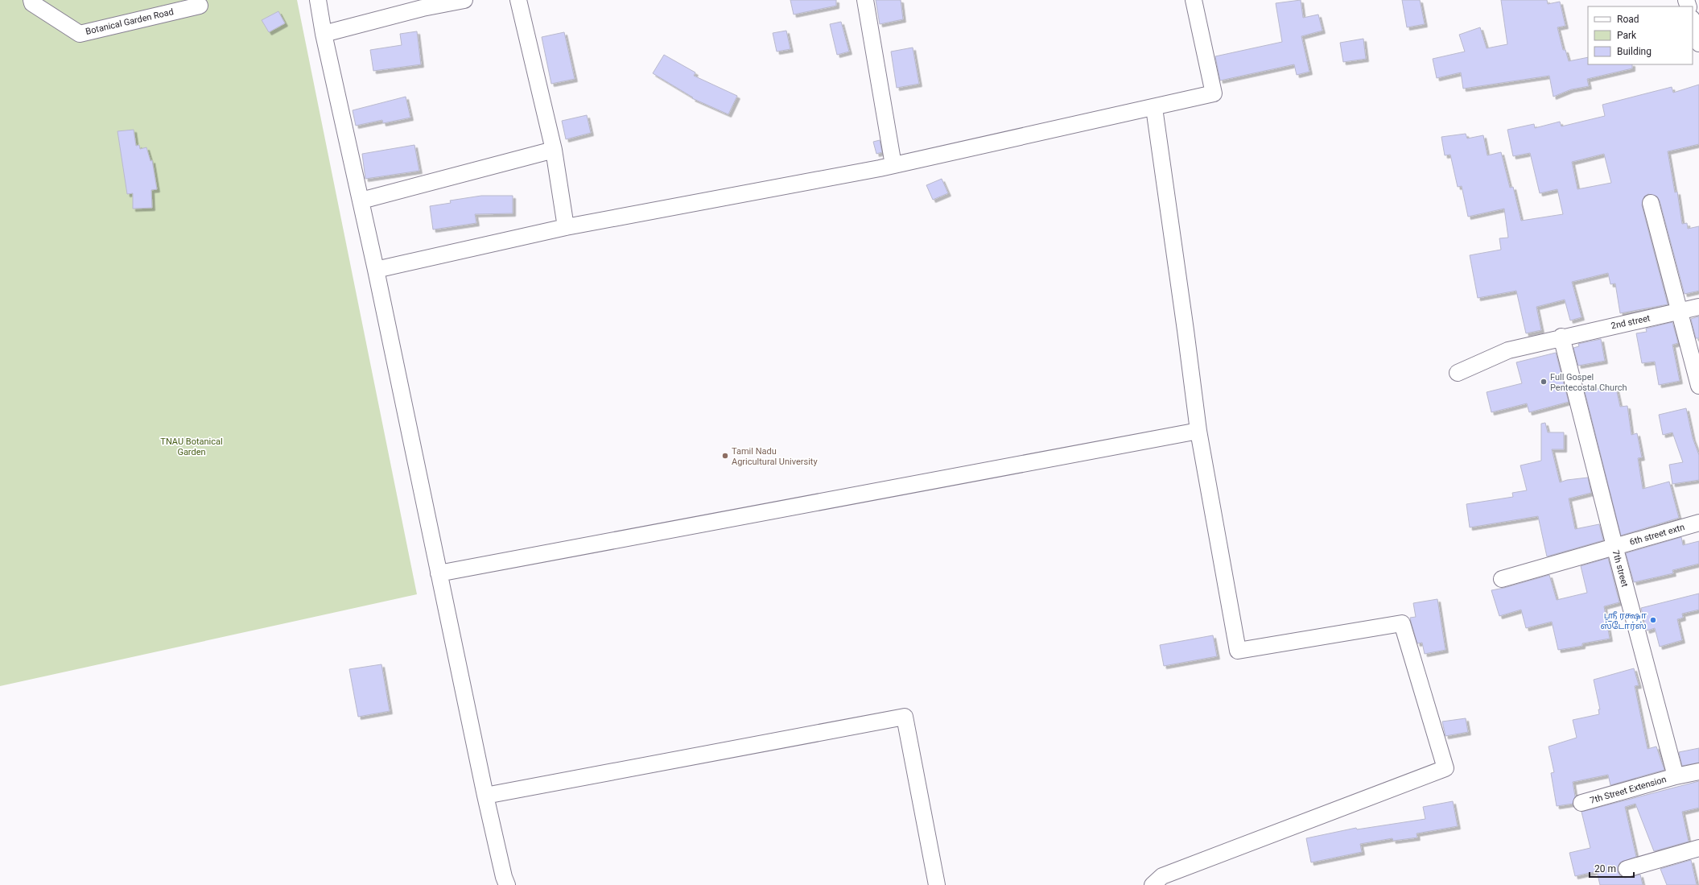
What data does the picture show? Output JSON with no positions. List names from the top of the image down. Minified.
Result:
{"streets":{"street":["Botanical Garden Road","2nd street","6th street extn","7th street","7th Street Extension"]},"crossings":[["2nd street","7th street"],["6th street extn","7th street"],["7th street","7th Street Extension"]],"parks":["TNAU Botanical Garden"],"places":["Full Gospel Pentecostal Church","Tamil Nadu Agricultural University","ஶ்ரீ ரக்ஷா ஸ்டோர்ஸ்"],"legend":["Road","Park","Building"],"scale_bar":"20 m"}
